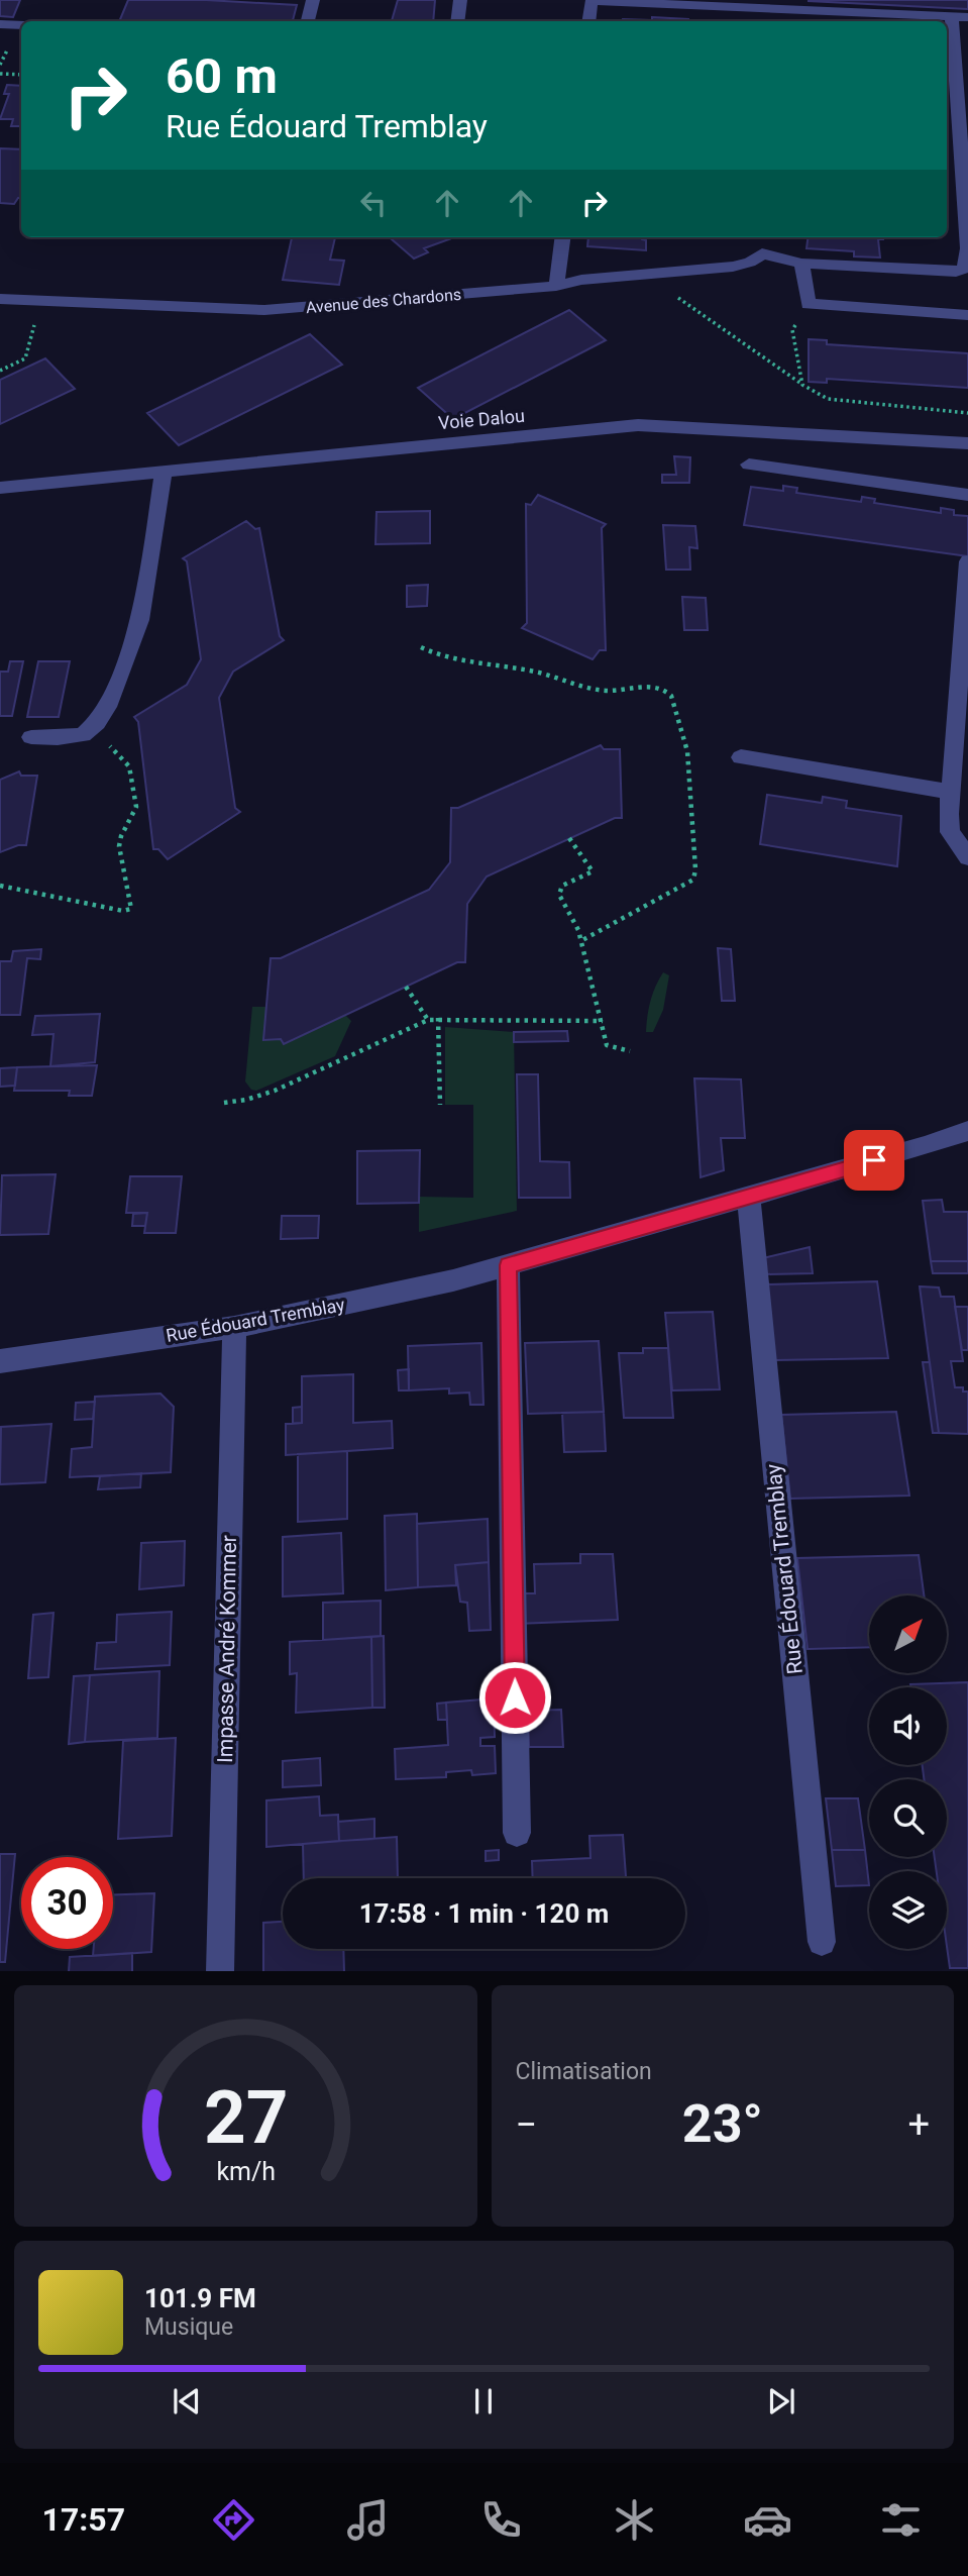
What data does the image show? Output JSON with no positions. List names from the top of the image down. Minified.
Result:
{"streets":{"street":["Avenue des Chardons","Voie Dalou","Rue Édouard Tremblay","Impasse André Kommer"]},"crossings":[["Rue Édouard Tremblay","Impasse André Kommer"]],"north":"top right","page":{"turn":["60 m","Rue Édouard Tremblay"],"limit":"30","trip":"17:58 · 1 min · 120 m","tile":"Climatisation","heat":["−","23°","+"],"song":["101.9 FM","Musique"],"tabs":"17:57","gauge":["27","km/h"]}}
